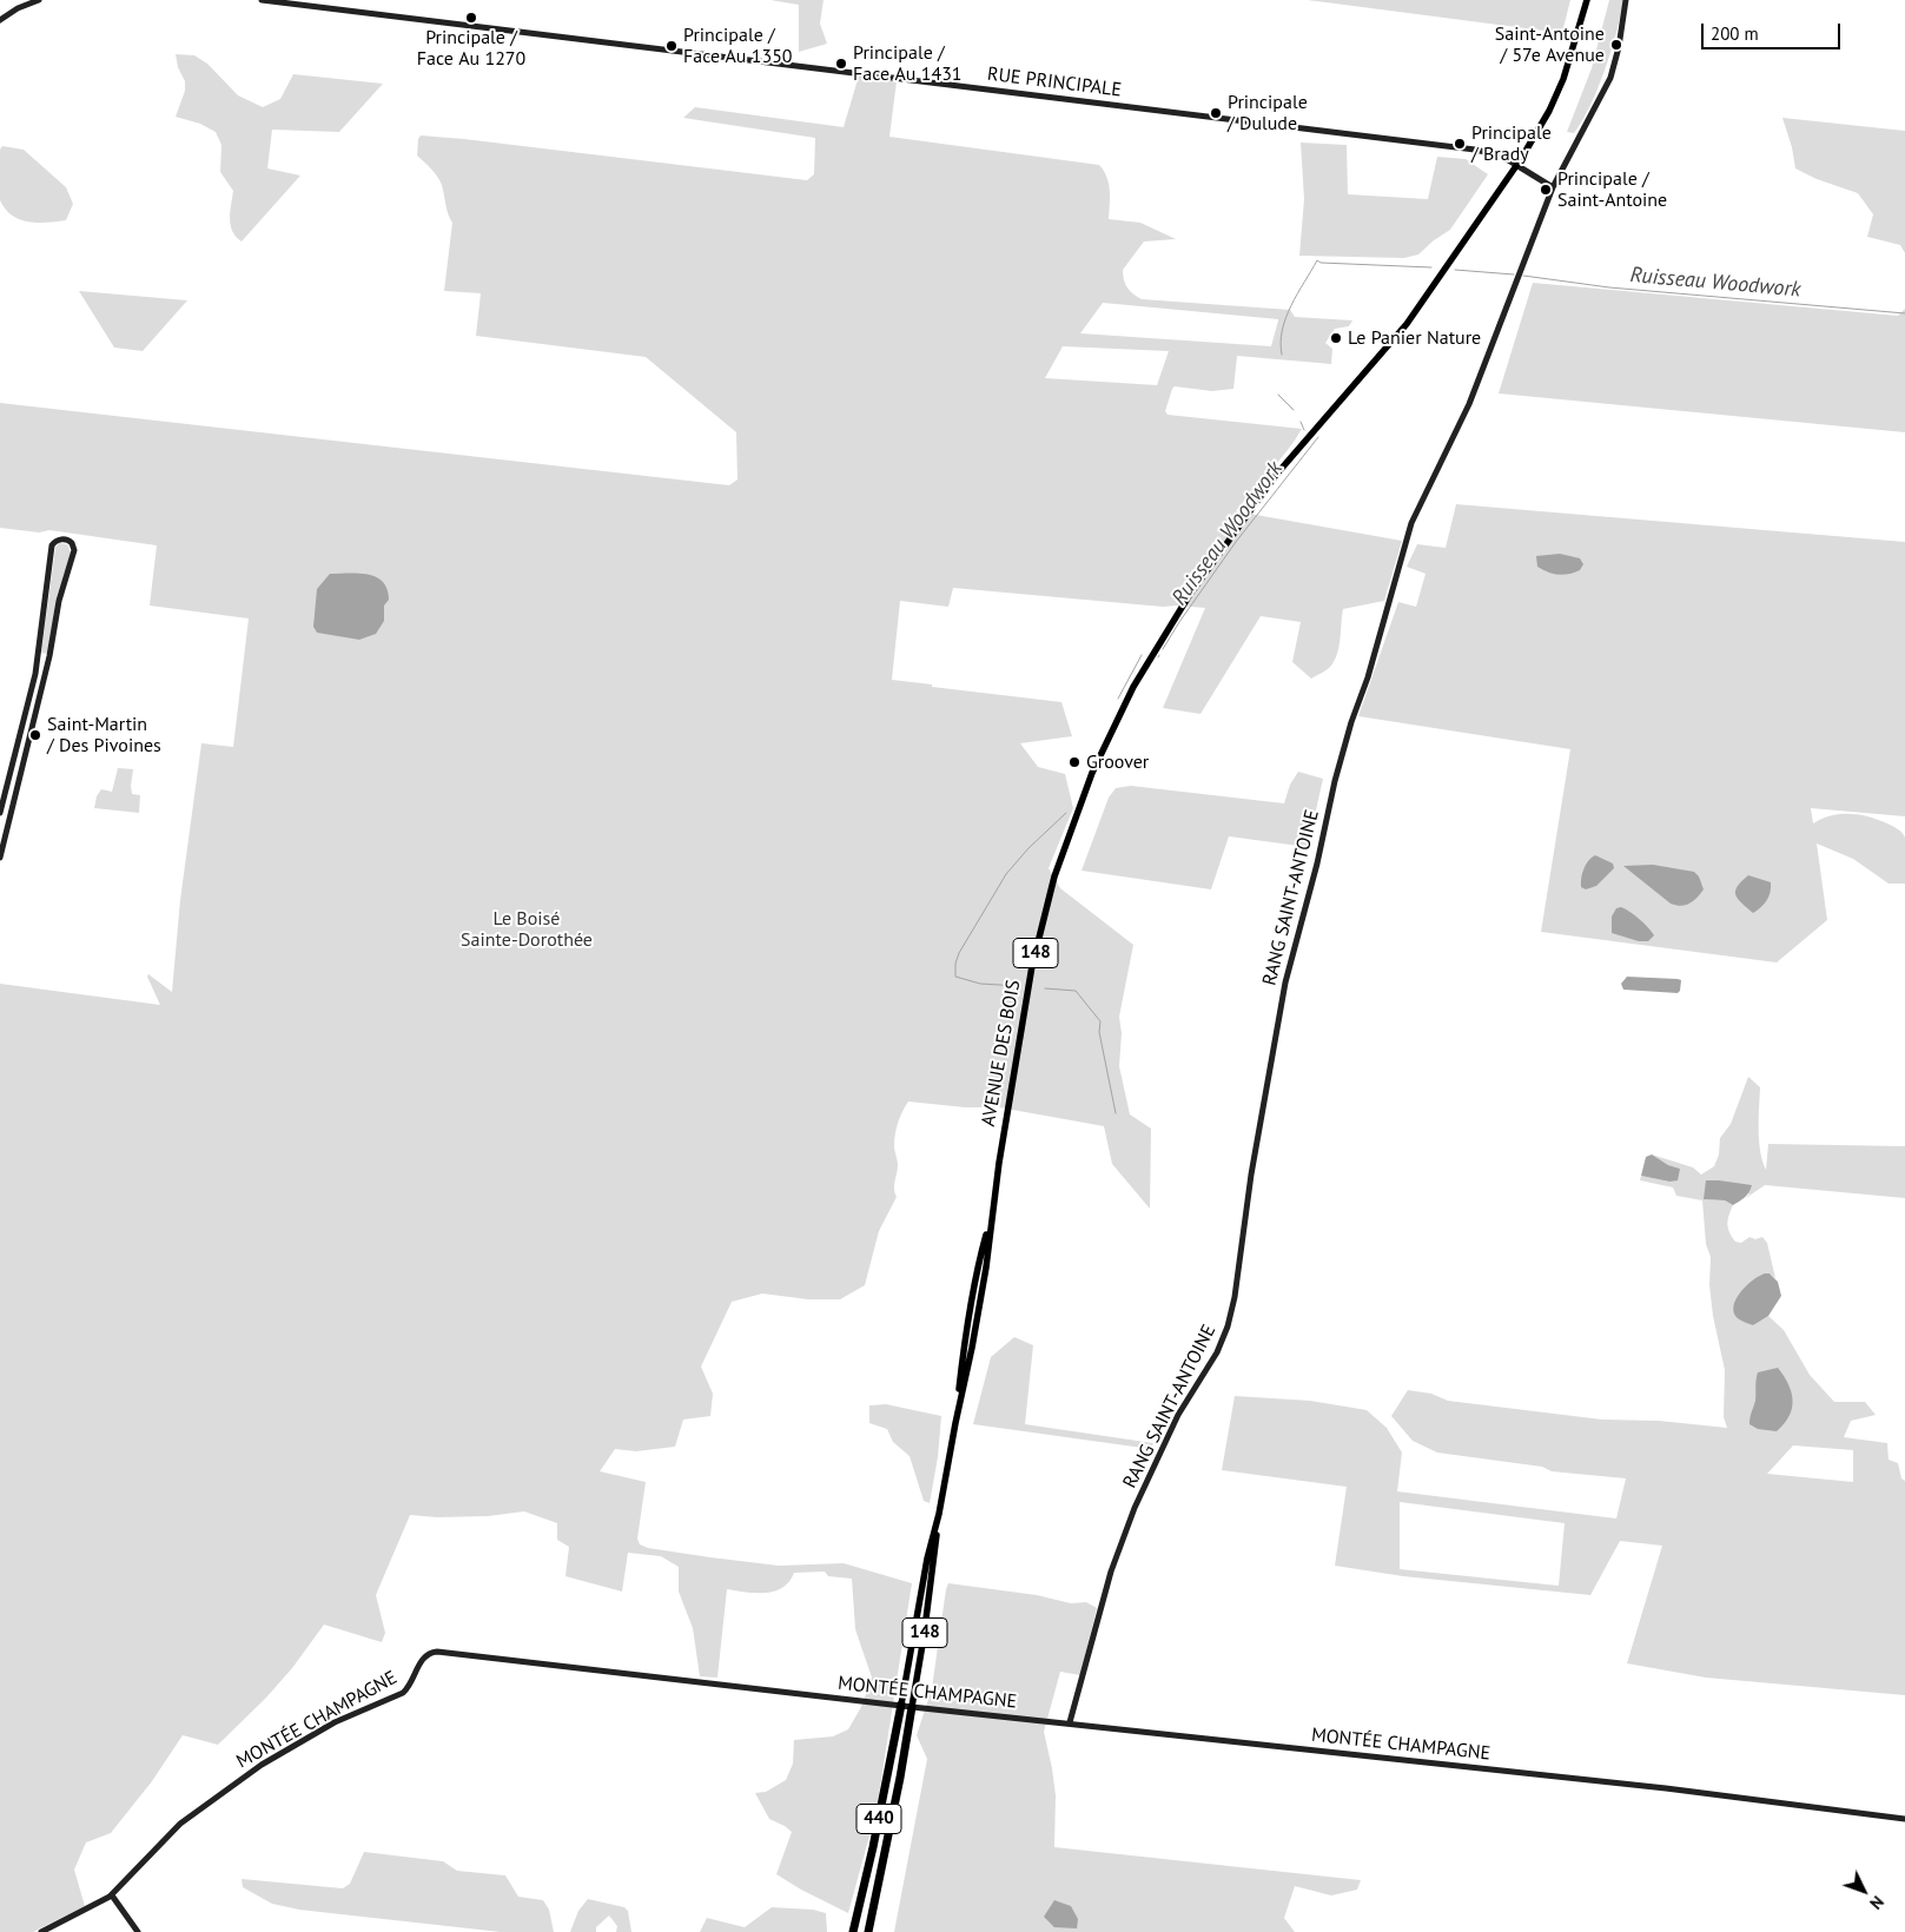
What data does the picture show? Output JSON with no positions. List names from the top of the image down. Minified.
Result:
{"streets":{"highway":["440"],"main road":["148","AVENUE DES BOIS"],"street":["RUE PRINCIPALE","RANG SAINT-ANTOINE","MONTÉE CHAMPAGNE"]},"crossings":[["RUE PRINCIPALE","RANG SAINT-ANTOINE"],["RUE PRINCIPALE","AVENUE DES BOIS"],["RANG SAINT-ANTOINE","MONTÉE CHAMPAGNE"],["AVENUE DES BOIS","MONTÉE CHAMPAGNE"],["AVENUE DES BOIS","440"],["MONTÉE CHAMPAGNE","440"]],"water":["Ruisseau Woodwork"],"parks":["Le Boisé Sainte-Dorothée"],"places":["Principale / Face Au 1270","Saint-Antoine / 57e Avenue","Principale / Face Au 1350","Principale / Face Au 1431","Principale / Dulude","Principale / Brady","Principale / Saint-Antoine","Le Panier Nature","Saint-Martin / Des Pivoines","Groover"],"scale_bar":"200 m","north":"bottom right"}
